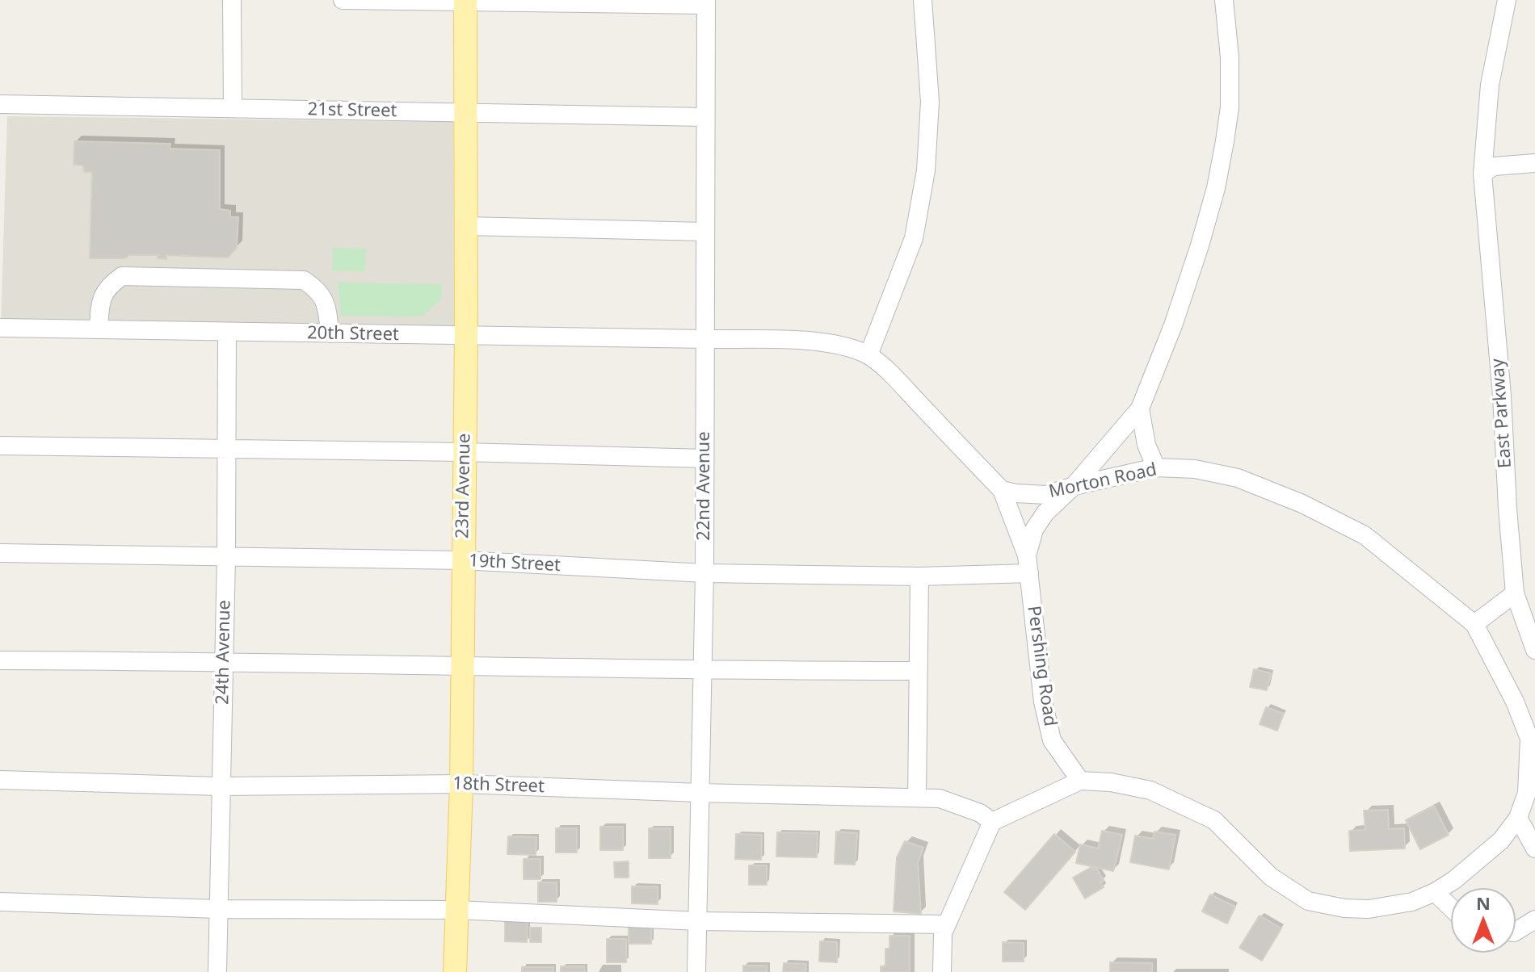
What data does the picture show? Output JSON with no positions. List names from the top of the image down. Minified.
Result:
{"streets":{"main road":["23rd Avenue"],"street":["21st Street","20th Street","East Parkway","Morton Road","22nd Avenue","19th Street","24th Avenue","Pershing Road","18th Street"]},"crossings":[["21st Street","23rd Avenue"],["21st Street","22nd Avenue"],["20th Street","23rd Avenue"],["20th Street","22nd Avenue"],["20th Street","24th Avenue"],["Morton Road","Pershing Road"],["23rd Avenue","19th Street"],["23rd Avenue","18th Street"],["22nd Avenue","19th Street"],["22nd Avenue","18th Street"],["19th Street","24th Avenue"],["19th Street","Pershing Road"],["24th Avenue","18th Street"]],"north":"top"}
